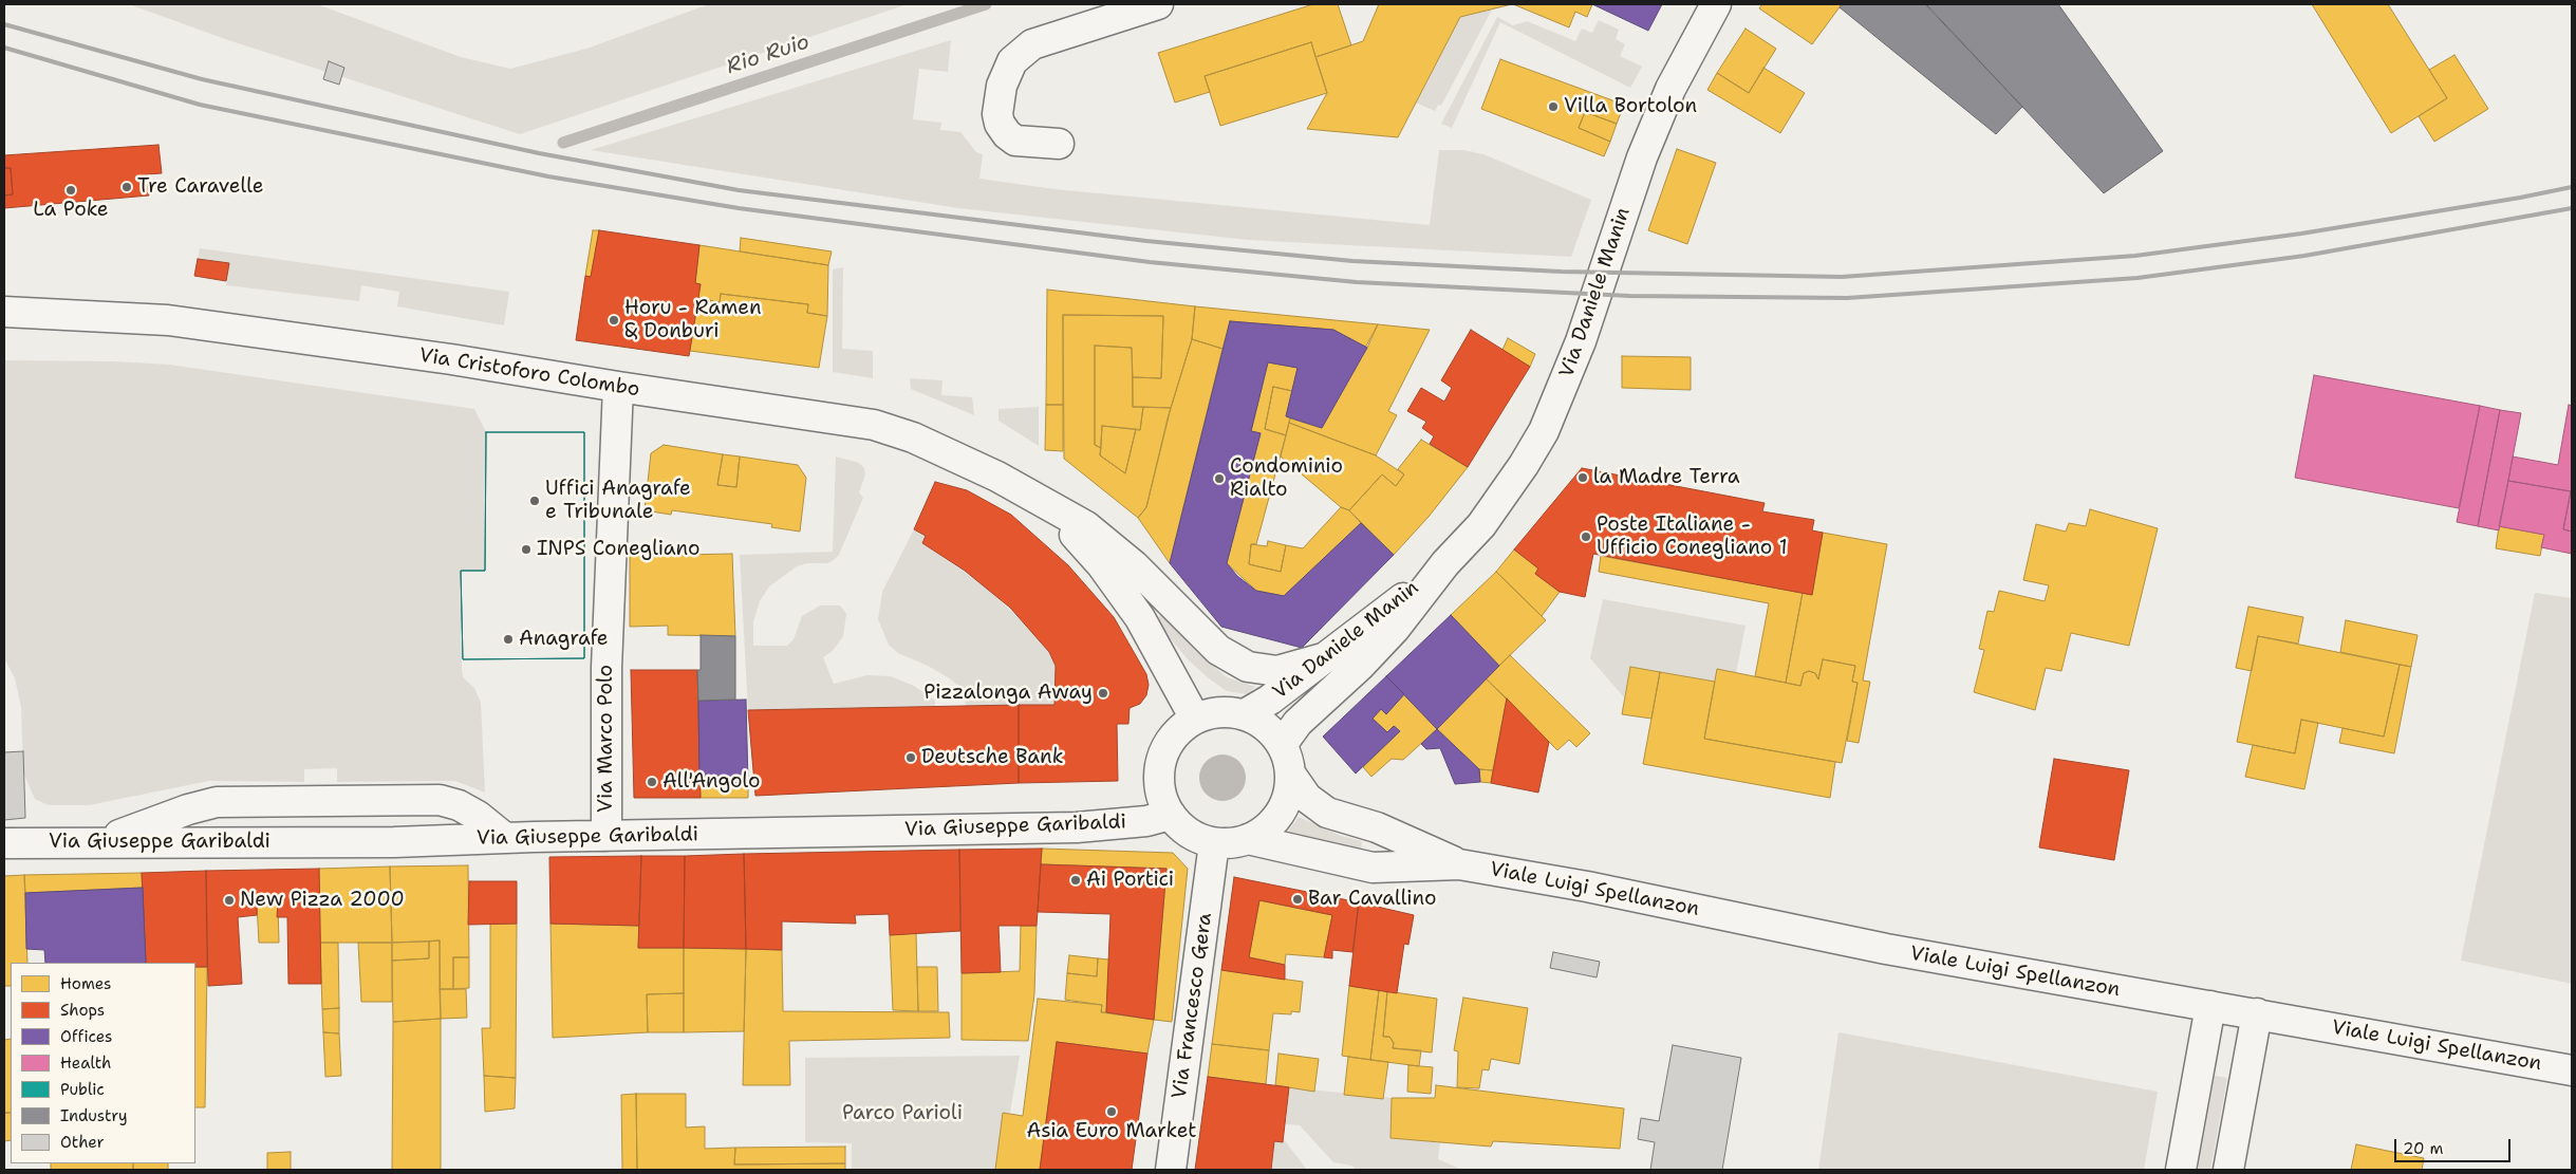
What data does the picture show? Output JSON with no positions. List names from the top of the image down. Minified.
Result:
{"streets":{"street":["Via Daniele Manin","Via Cristoforo Colombo","Via Marco Polo","Via Giuseppe Garibaldi","Viale Luigi Spellanzon","Via Francesco Gera"]},"crossings":[["Via Daniele Manin","Via Cristoforo Colombo"],["Via Daniele Manin","Via Giuseppe Garibaldi"],["Via Daniele Manin","Viale Luigi Spellanzon"],["Via Daniele Manin","Via Francesco Gera"],["Via Cristoforo Colombo","Via Marco Polo"],["Via Cristoforo Colombo","Via Giuseppe Garibaldi"],["Via Cristoforo Colombo","Viale Luigi Spellanzon"],["Via Cristoforo Colombo","Via Francesco Gera"],["Via Marco Polo","Via Giuseppe Garibaldi"],["Via Giuseppe Garibaldi","Viale Luigi Spellanzon"],["Via Giuseppe Garibaldi","Via Francesco Gera"],["Viale Luigi Spellanzon","Via Francesco Gera"]],"water":["Rio Ruio"],"parks":["Parco Parioli"],"places":["Villa Bortolon","Tre Caravelle","La Poke","Horu - Ramen & Donburi","la Madre Terra","Condominio Rialto","Uffici Anagrafe e Tribunale","Poste Italiane - Ufficio Conegliano 1","INPS Conegliano","Anagrafe","Pizzalonga Away","Deutsche Bank","All'Angolo","Ai Portici","Bar Cavallino","New Pizza 2000","Asia Euro Market"],"legend":["Homes","Shops","Offices","Health","Public","Industry","Other"],"scale_bar":"20 m"}
